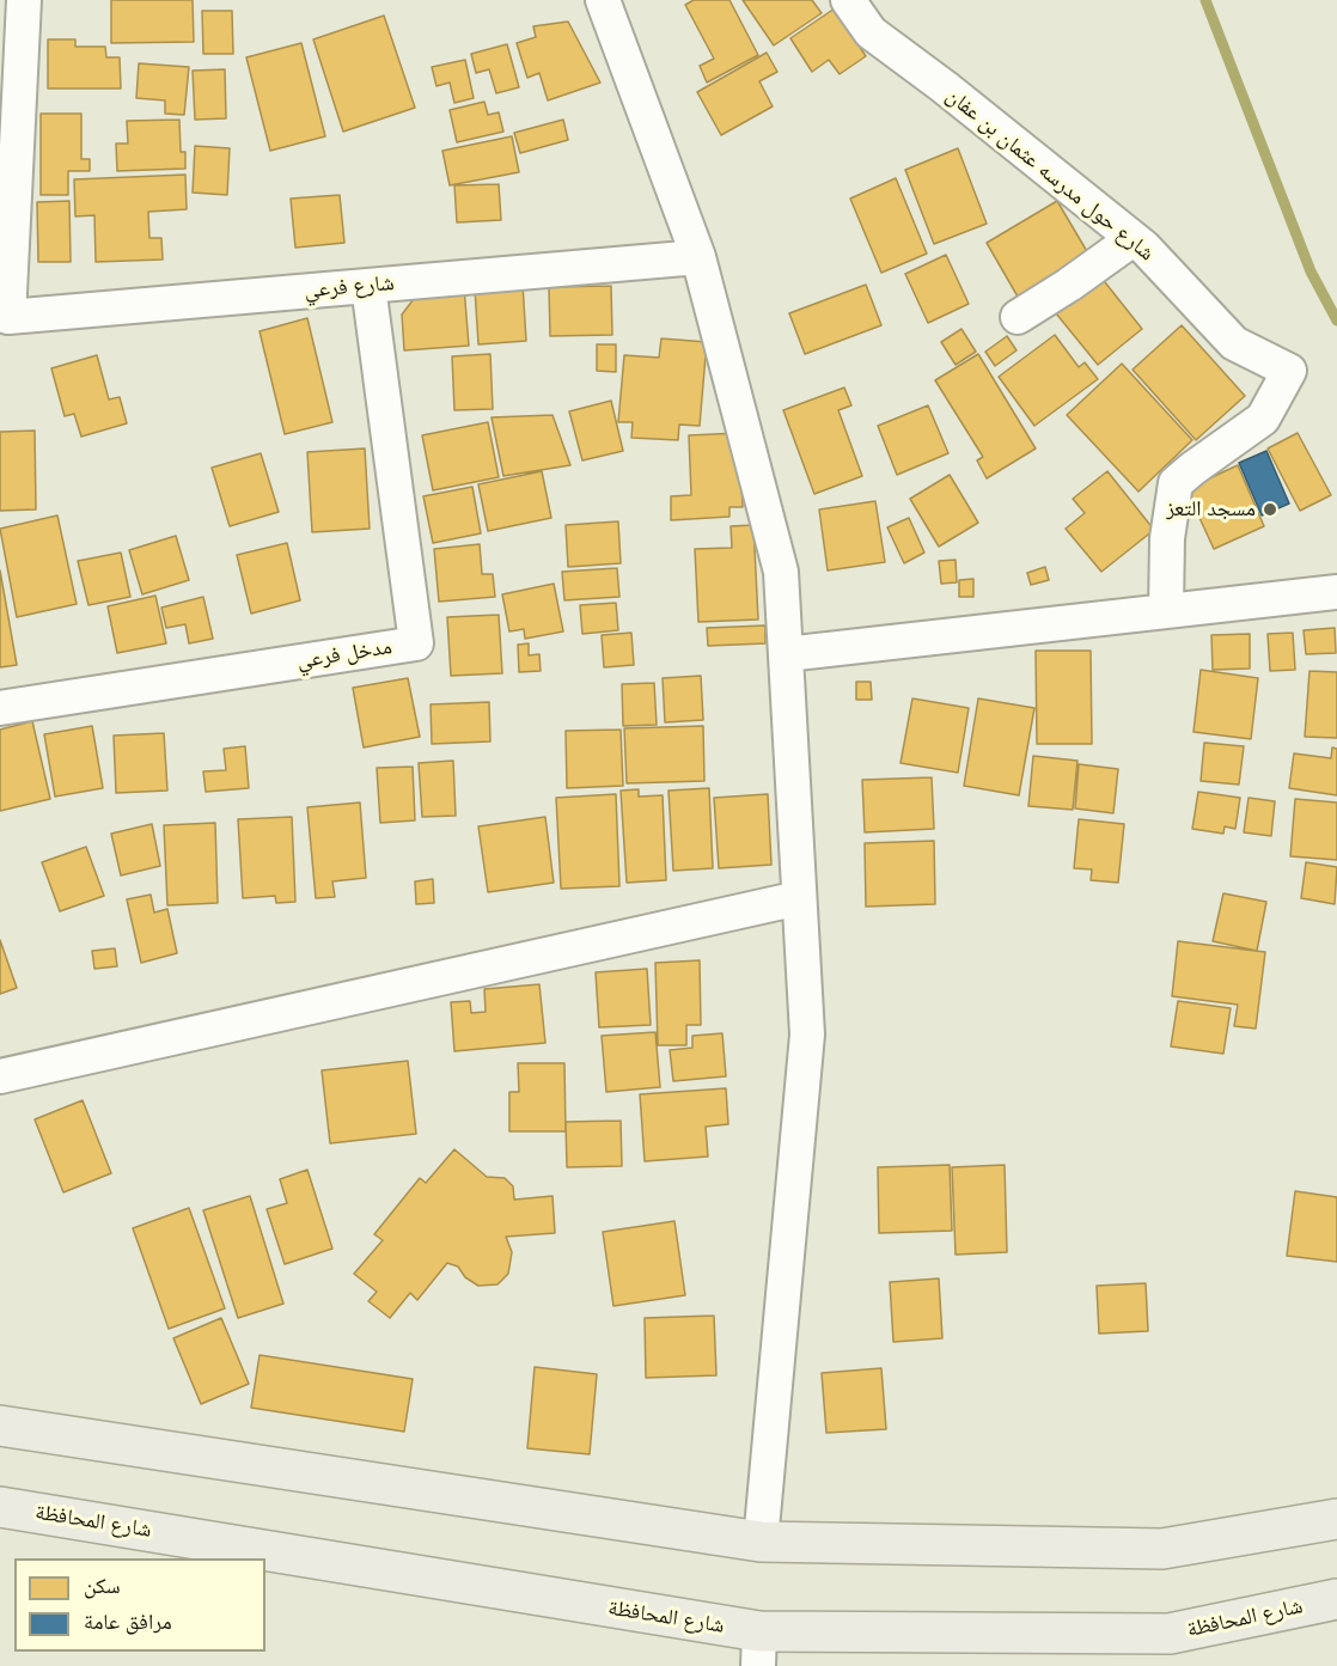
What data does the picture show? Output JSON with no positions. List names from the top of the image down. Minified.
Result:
{"streets":{"main road":["شارع المحافظة"],"street":["شارع حول مدرسه عثمان بن عفان","شارع فرعي","مدخل فرعي"]},"crossings":[["شارع فرعي","مدخل فرعي"]],"places":["مسجد التعز"],"legend":["سكن","مرافق عامة"]}
